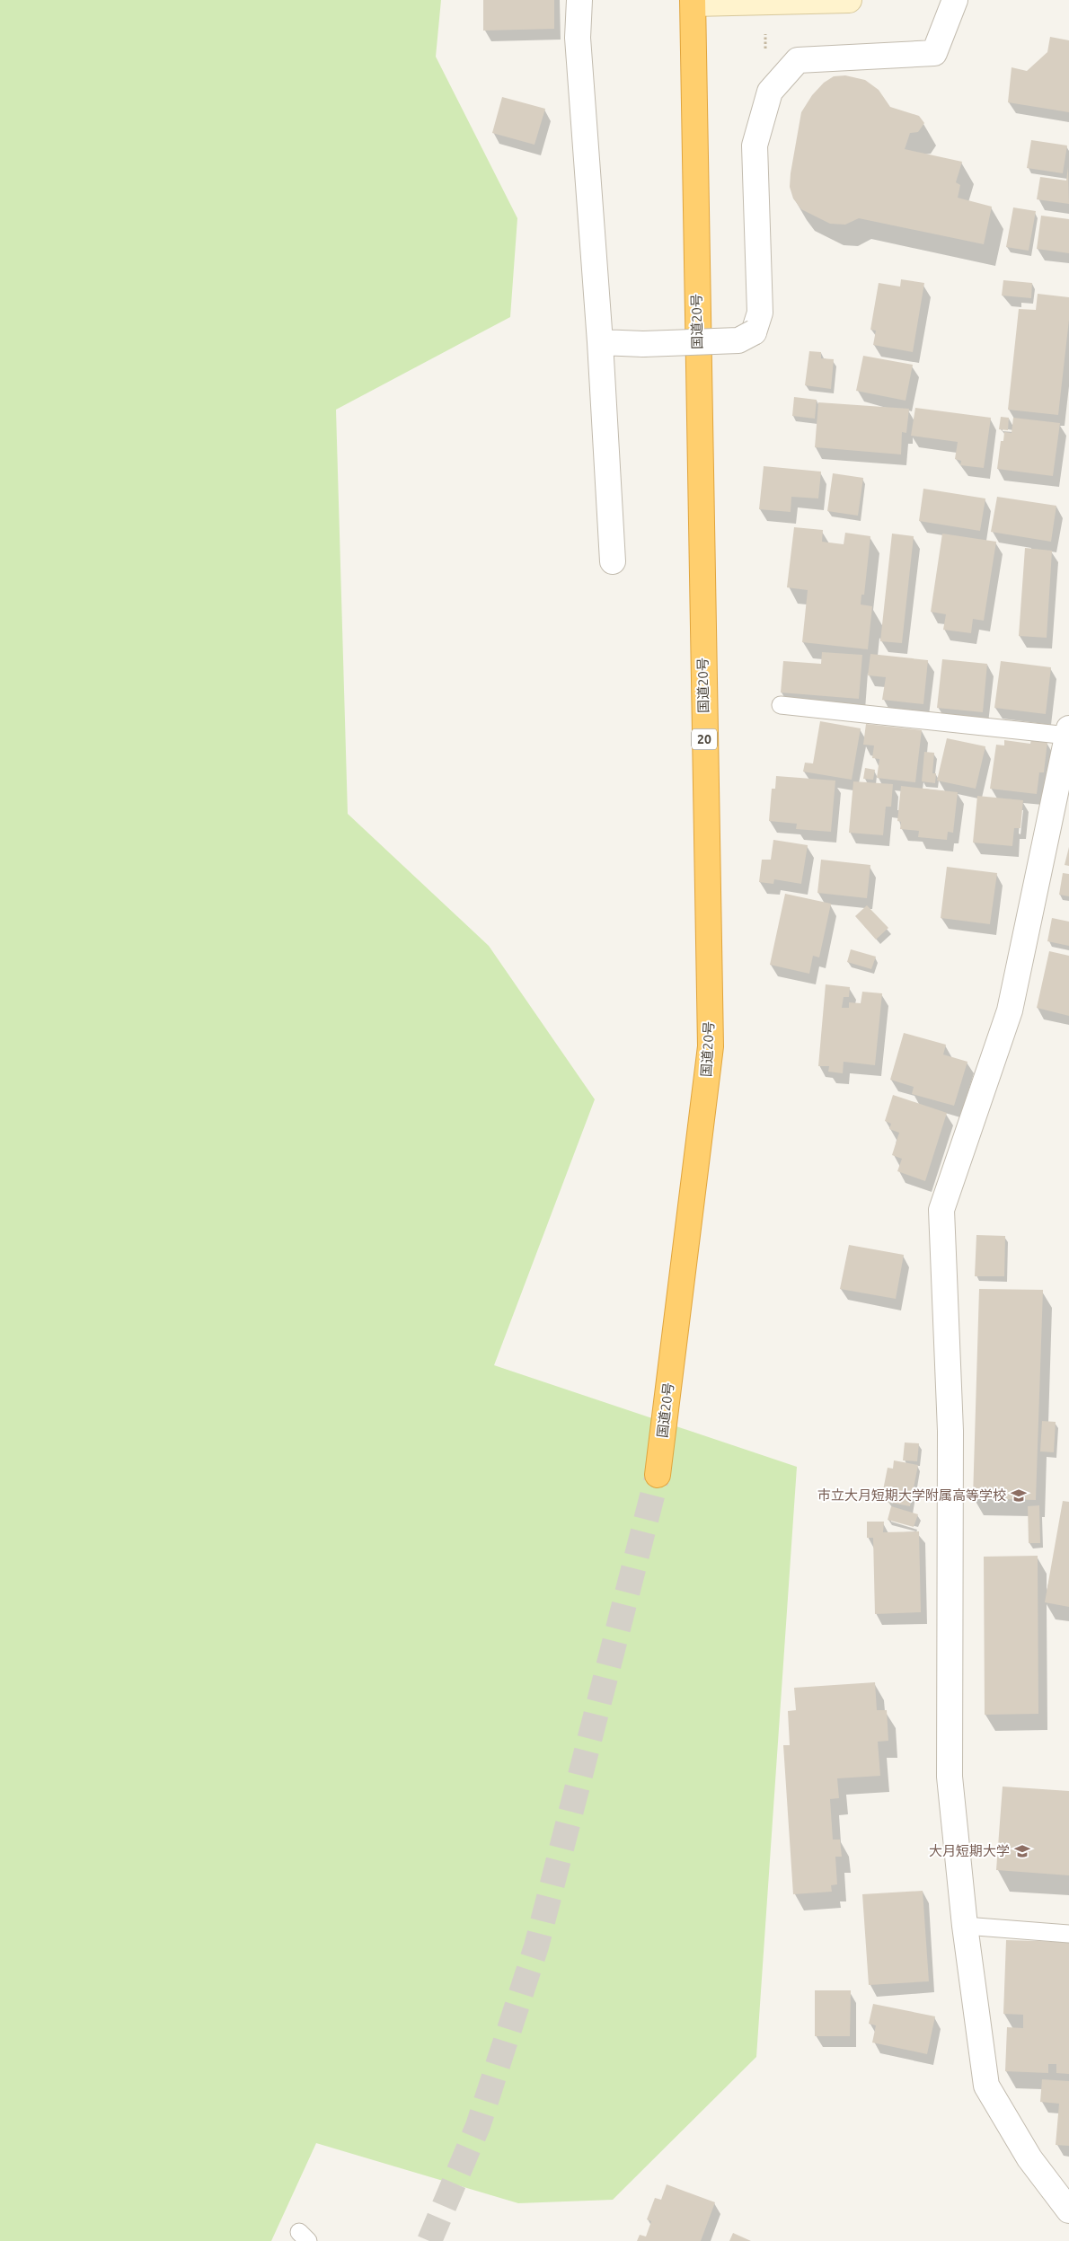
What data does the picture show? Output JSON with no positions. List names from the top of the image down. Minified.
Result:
{"streets":{"highway":["国道20号","20"]},"places":{"school or university":["市立大月短期大学附属高等学校","大月短期大学"]}}
